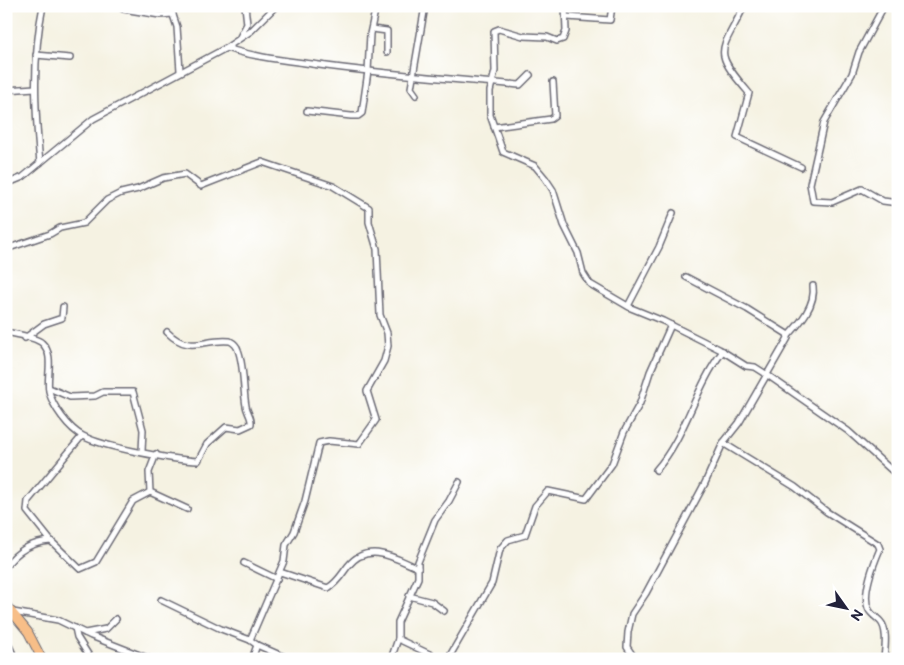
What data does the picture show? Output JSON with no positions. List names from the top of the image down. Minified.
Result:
{"north":"bottom right"}
